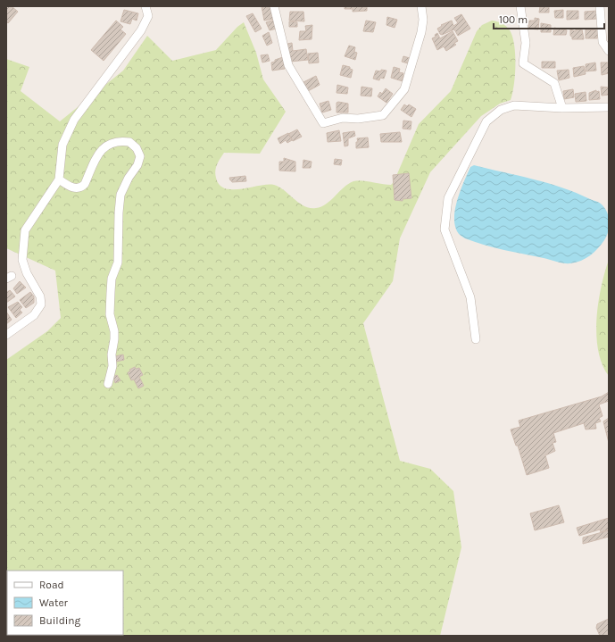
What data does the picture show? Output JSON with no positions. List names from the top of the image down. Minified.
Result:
{"legend":["Road","Water","Building"],"scale_bar":"100 m"}
